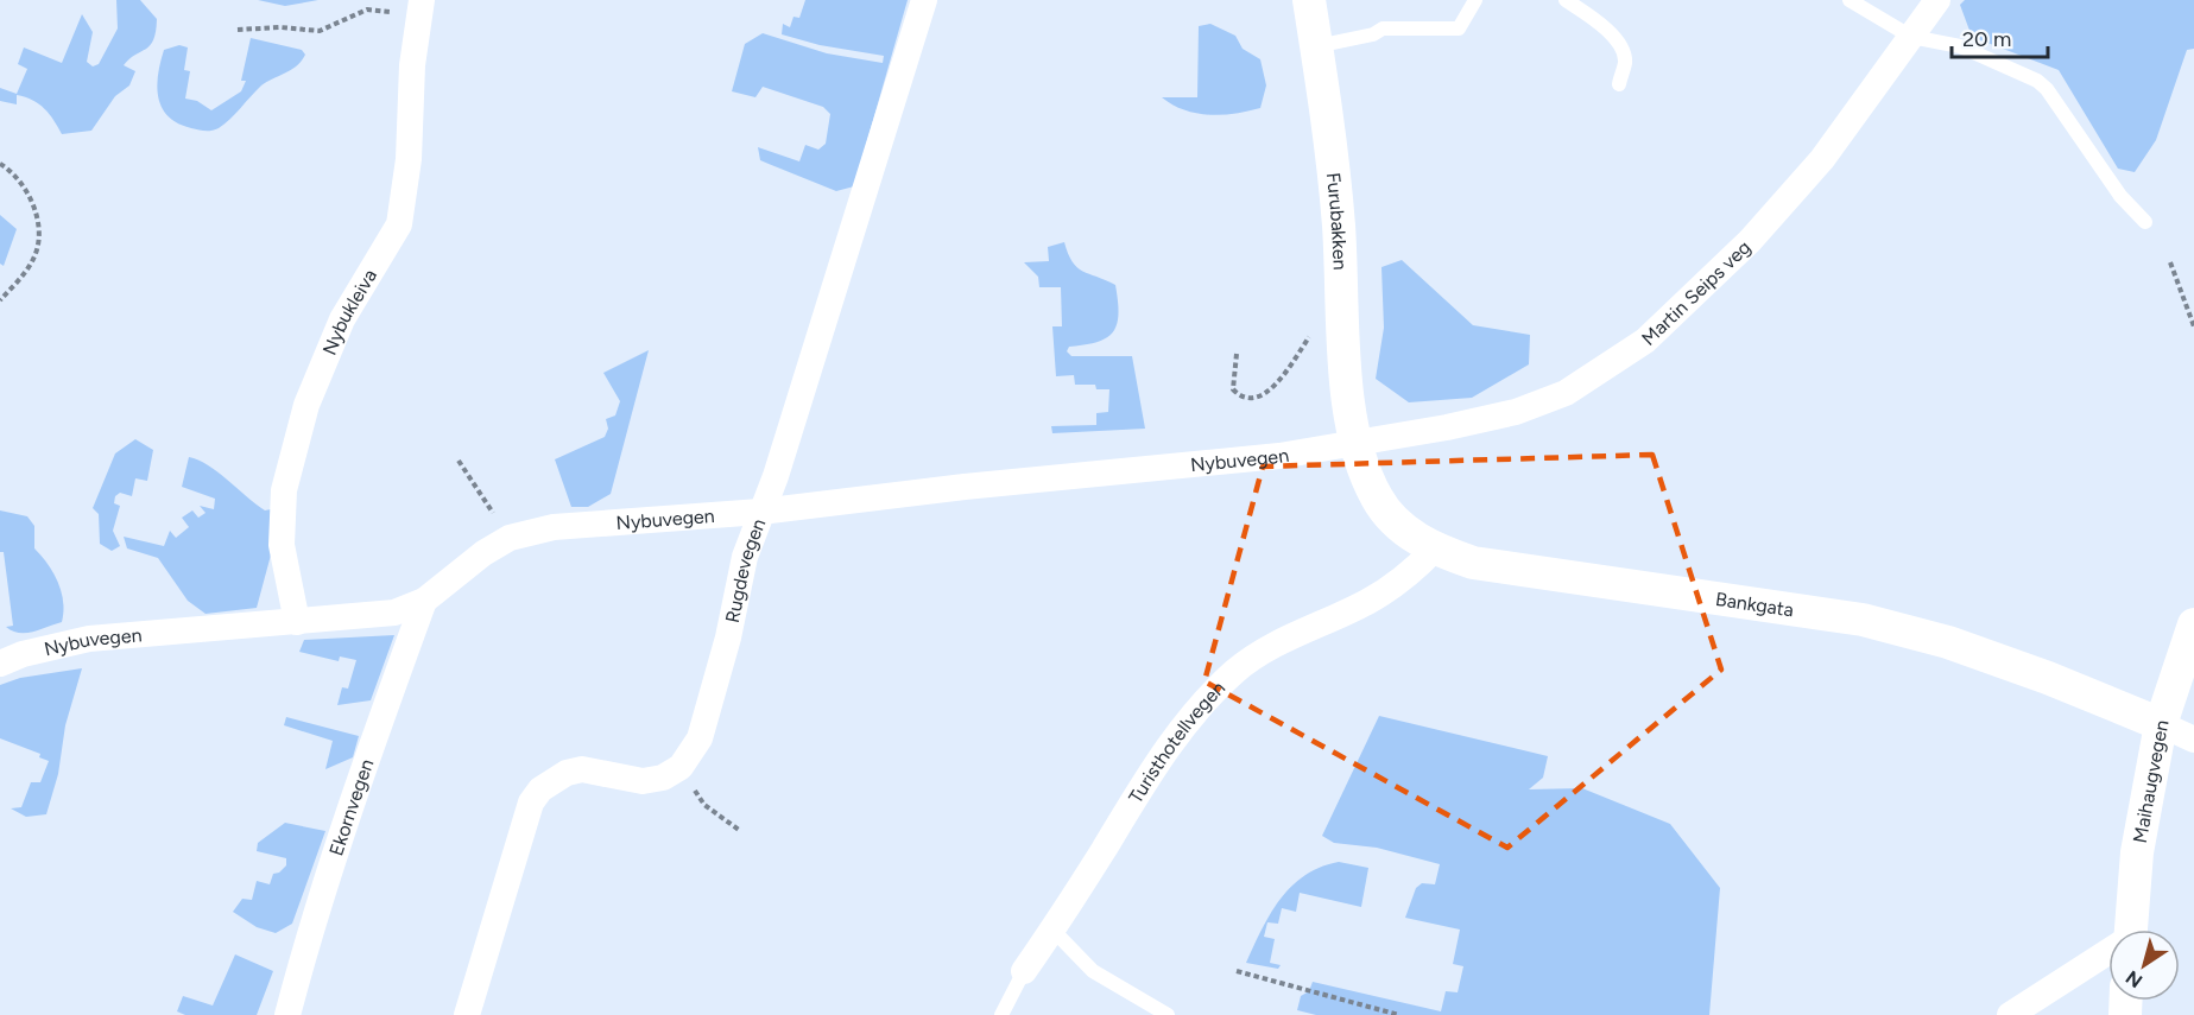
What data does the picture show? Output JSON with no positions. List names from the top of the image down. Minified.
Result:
{"streets":{"street":["Furubakken","Martin Seips veg","Nybukleiva","Nybuvegen","Rugdevegen","Bankgata","Turisthotellvegen","Maihaugvegen","Ekornvegen"]},"crossings":[["Furubakken","Martin Seips veg"],["Furubakken","Nybuvegen"],["Furubakken","Bankgata"],["Martin Seips veg","Nybuvegen"],["Martin Seips veg","Bankgata"],["Nybukleiva","Nybuvegen"],["Nybuvegen","Rugdevegen"],["Nybuvegen","Bankgata"],["Nybuvegen","Ekornvegen"],["Bankgata","Turisthotellvegen"],["Bankgata","Maihaugvegen"]],"scale_bar":"20 m","north":"bottom left"}
